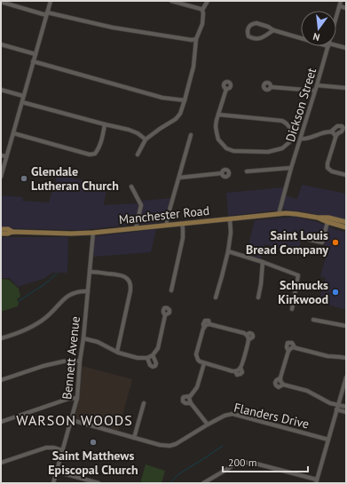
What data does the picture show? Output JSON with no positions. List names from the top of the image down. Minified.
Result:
{"streets":{"main road":["Manchester Road"],"street":["Dickson Street","Bennett Avenue","Flanders Drive"]},"crossings":[["Dickson Street","Manchester Road"],["Manchester Road","Bennett Avenue"],["Bennett Avenue","Flanders Drive"]],"districts":["WARSON WOODS"],"places":["Glendale Lutheran Church","Saint Louis Bread Company","Schnucks Kirkwood","Saint Matthews Episcopal Church"],"scale_bar":"200 m","north":"bottom"}
